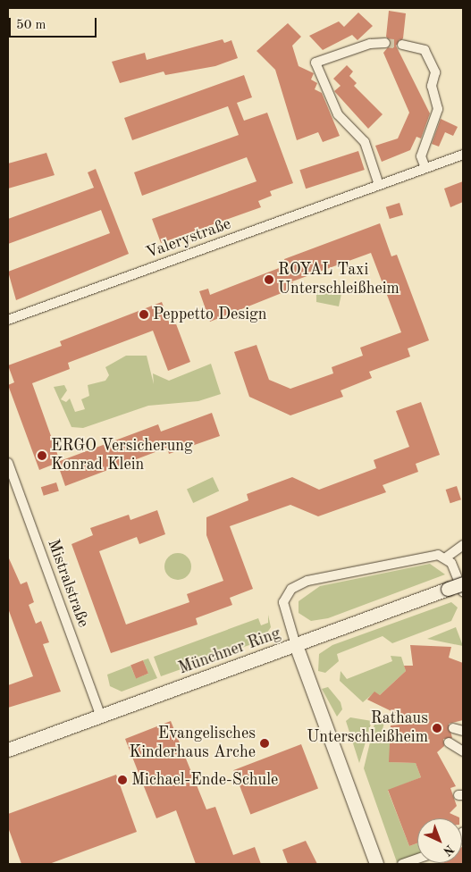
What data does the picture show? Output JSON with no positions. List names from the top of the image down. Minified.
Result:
{"streets":{"main road":["Münchner Ring"],"street":["Valerystraße","Mistralstraße"]},"crossings":[["Mistralstraße","Münchner Ring"]],"places":["ROYAL Taxi Unterschleißheim","Peppetto Design","ERGO Versicherung Konrad Klein","Rathaus Unterschleißheim","Evangelisches Kinderhaus Arche","Michael-Ende-Schule"],"scale_bar":"50 m","north":"bottom right"}
